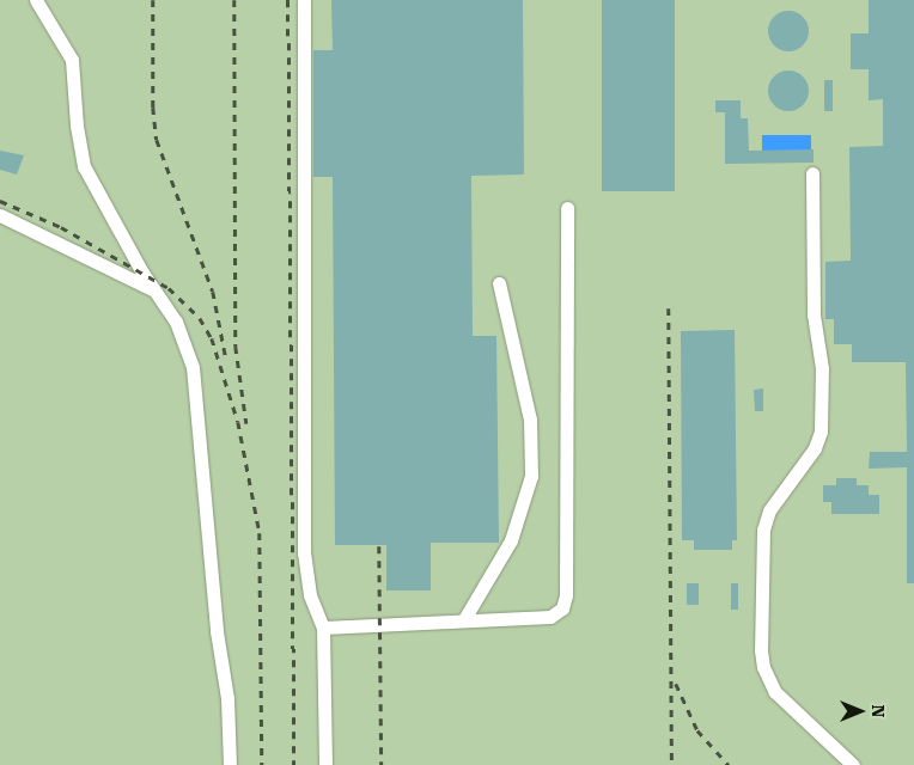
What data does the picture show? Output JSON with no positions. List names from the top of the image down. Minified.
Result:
{"north":"right"}
